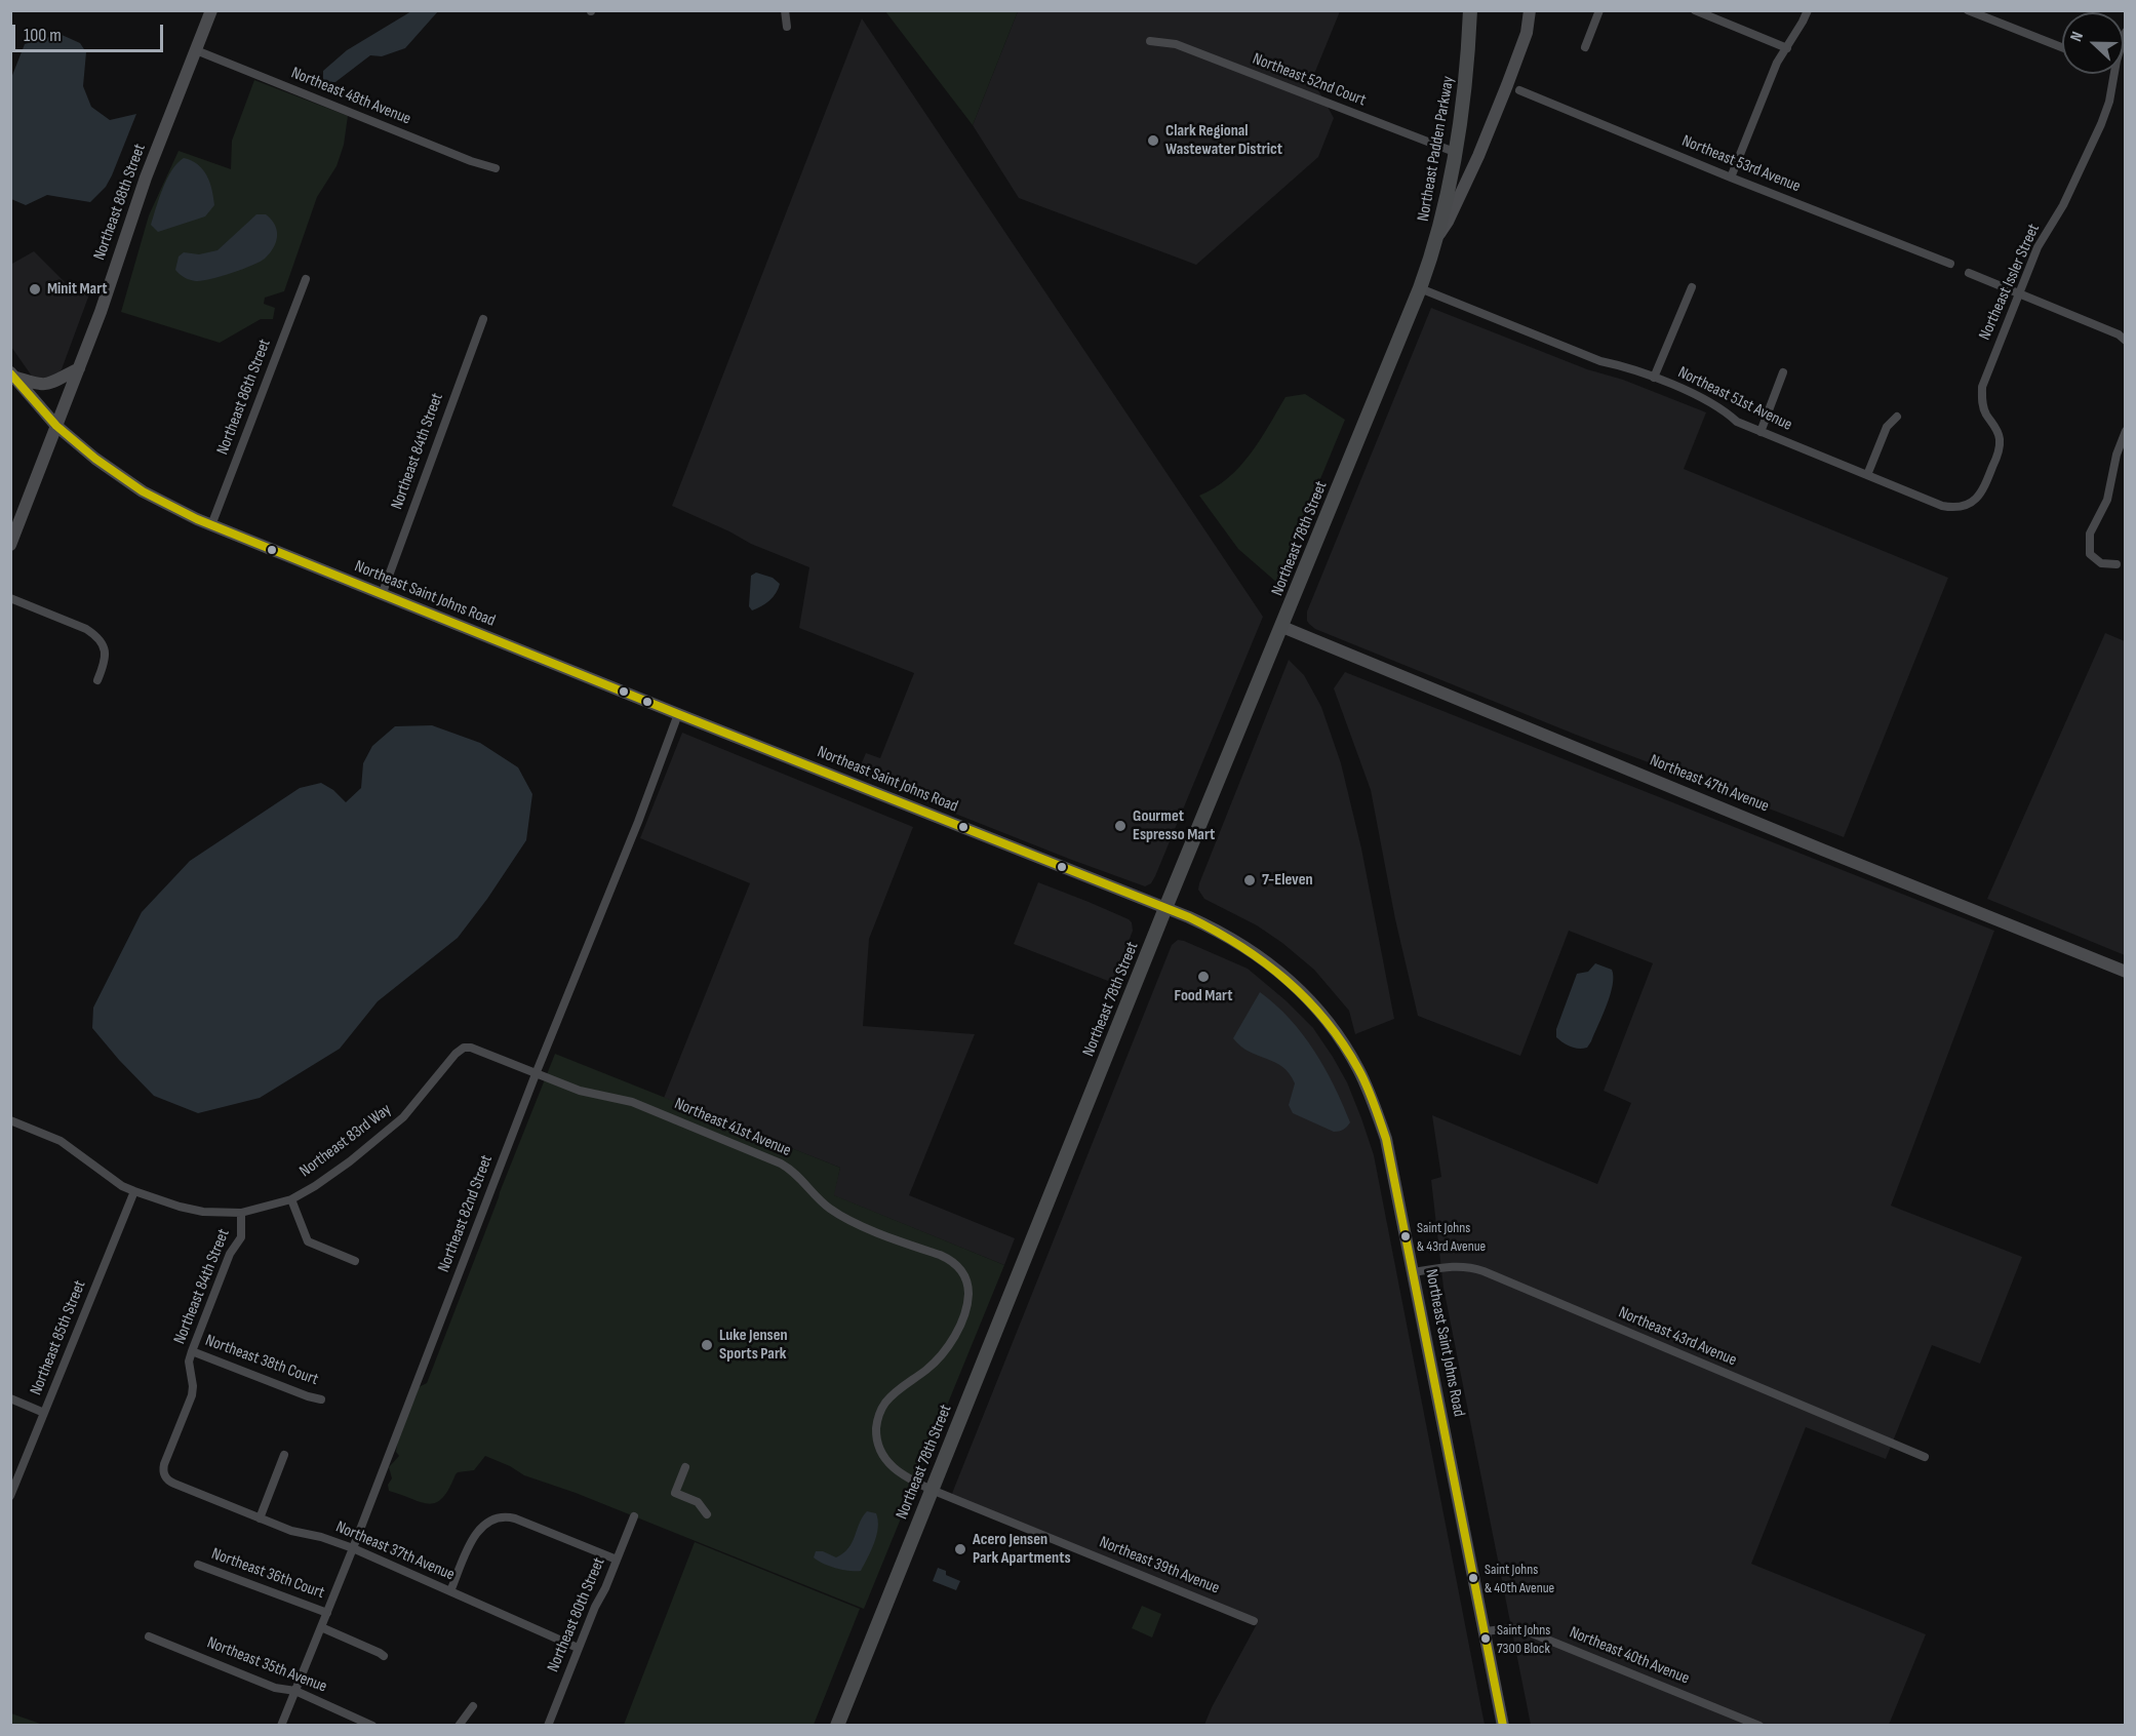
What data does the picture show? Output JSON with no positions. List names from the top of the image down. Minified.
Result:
{"streets":{"main road":["Northeast Padden Parkway","Northeast 88th Street","Northeast 78th Street","Northeast Saint Johns Road","Northeast 47th Avenue"],"street":["Northeast 52nd Court","Northeast 48th Avenue","Northeast 53rd Avenue","Northeast Issler Street","Northeast 86th Street","Northeast 51st Avenue","Northeast 84th Street","Northeast 41st Avenue","Northeast 83rd Way","Northeast 82nd Street","Northeast 43rd Avenue","Northeast 85th Street","Northeast 38th Court","Northeast 37th Avenue","Northeast 39th Avenue","Northeast 36th Court","Northeast 80th Street","Northeast 40th Avenue","Northeast 35th Avenue"]},"crossings":[["Northeast 52nd Court","Northeast Padden Parkway"],["Northeast 48th Avenue","Northeast 88th Street"],["Northeast Padden Parkway","Northeast 51st Avenue"],["Northeast Padden Parkway","Northeast 78th Street"],["Northeast 88th Street","Northeast Saint Johns Road"],["Northeast Issler Street","Northeast 51st Avenue"],["Northeast 86th Street","Northeast Saint Johns Road"],["Northeast 51st Avenue","Northeast 78th Street"],["Northeast 84th Street","Northeast Saint Johns Road"],["Northeast 84th Street","Northeast 83rd Way"],["Northeast 84th Street","Northeast 38th Court"],["Northeast 84th Street","Northeast 37th Avenue"],["Northeast 78th Street","Northeast Saint Johns Road"],["Northeast 78th Street","Northeast 47th Avenue"],["Northeast 78th Street","Northeast 39th Avenue"],["Northeast Saint Johns Road","Northeast 82nd Street"],["Northeast Saint Johns Road","Northeast 43rd Avenue"],["Northeast Saint Johns Road","Northeast 40th Avenue"],["Northeast 41st Avenue","Northeast 83rd Way"],["Northeast 41st Avenue","Northeast 82nd Street"],["Northeast 41st Avenue","Northeast 39th Avenue"],["Northeast 82nd Street","Northeast 37th Avenue"],["Northeast 82nd Street","Northeast 36th Court"],["Northeast 82nd Street","Northeast 35th Avenue"],["Northeast 37th Avenue","Northeast 80th Street"]],"places":["Clark Regional Wastewater District","Minit Mart","Gourmet Espresso Mart","7-Eleven","Food Mart","Saint Johns & 43rd Avenue","Luke Jensen Sports Park","Acero Jensen Park Apartments","Saint Johns & 40th Avenue","Saint Johns 7300 Block"],"scale_bar":"100 m","north":"left"}
